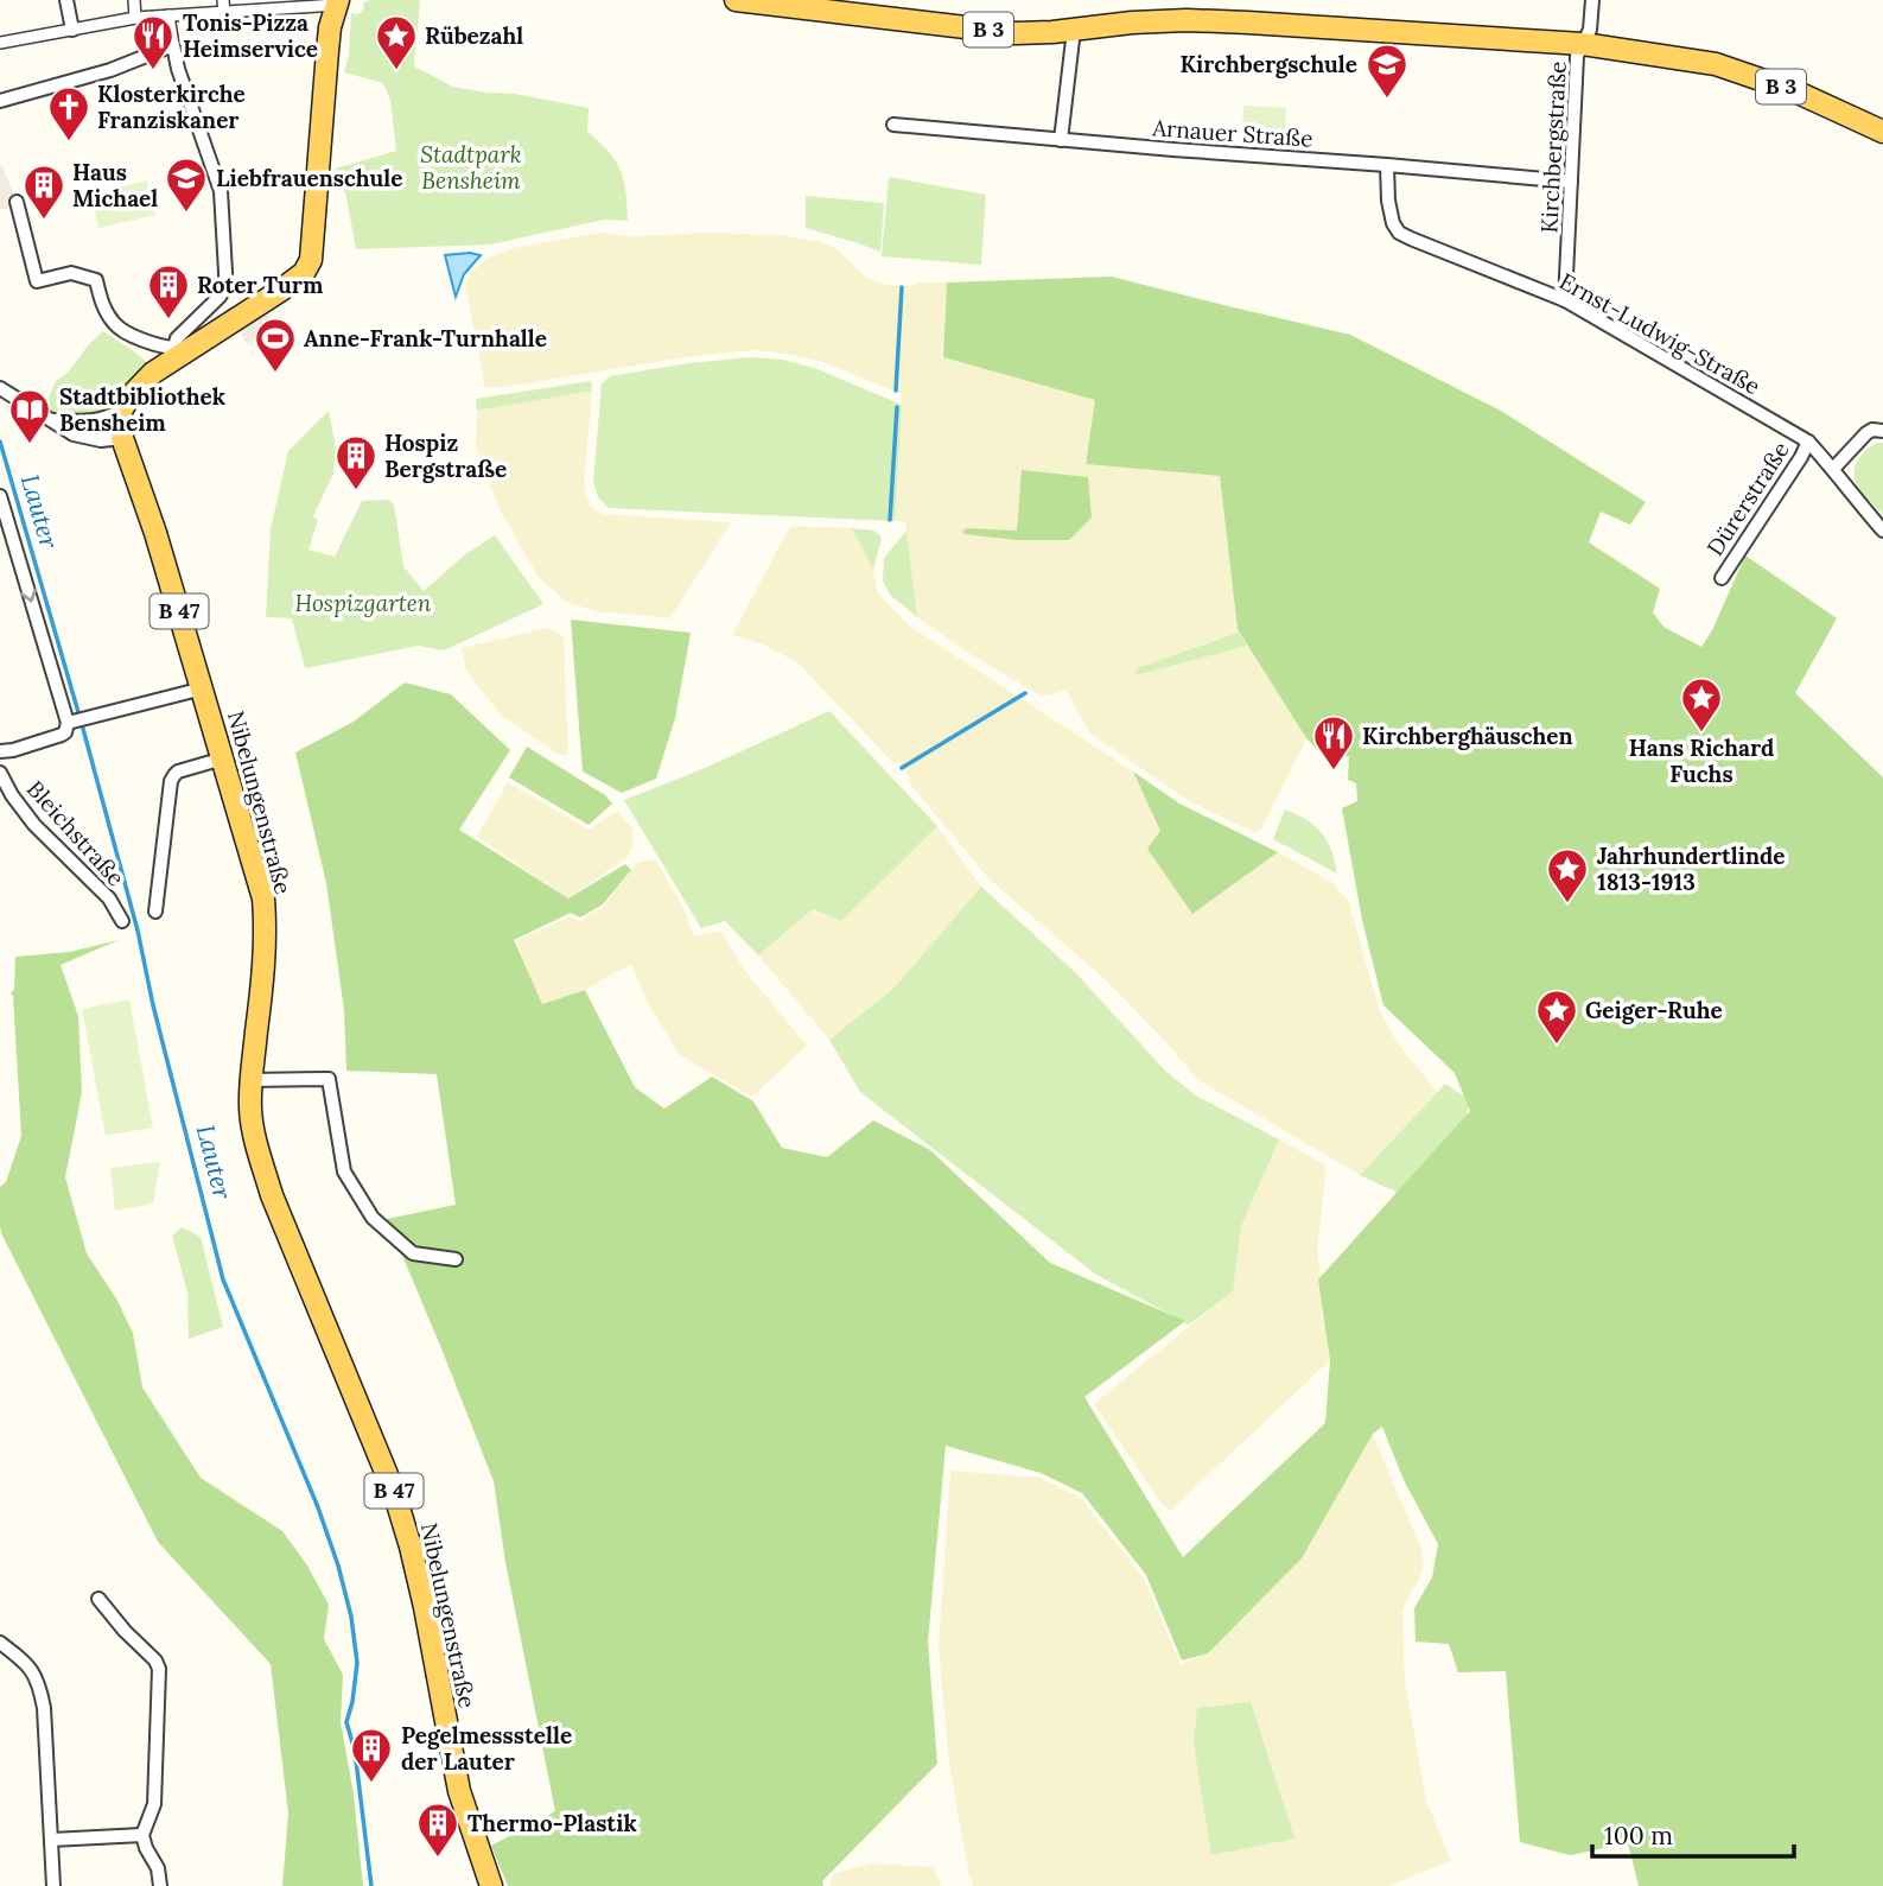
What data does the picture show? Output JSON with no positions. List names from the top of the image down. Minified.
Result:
{"streets":{"main road":["B 3","B 47","Nibelungenstraße"],"street":["Arnauer Straße","Kirchbergstraße","Ernst-Ludwig-Straße","Dürerstraße","Bleichstraße"]},"crossings":[["B 3","Kirchbergstraße"],["Arnauer Straße","Kirchbergstraße"],["Arnauer Straße","Ernst-Ludwig-Straße"],["Kirchbergstraße","Ernst-Ludwig-Straße"],["Ernst-Ludwig-Straße","Dürerstraße"]],"water":["Lauter"],"parks":["Stadtpark Bensheim","Hospizgarten"],"places":{"restaurant":["Tonis-Pizza Heimservice","Kirchberghäuschen"],"place":["Rübezahl","Hans Richard Fuchs","Jahrhundertlinde 1813-1913","Geiger-Ruhe"],"school or university":["Kirchbergschule","Liebfrauenschule"],"church":["Klosterkirche Franziskaner"],"building":["Haus Michael","Roter Turm","Hospiz Bergstraße","Pegelmessstelle der Lauter","Thermo-Plastik"],"sports":["Anne-Frank-Turnhalle"],"library":["Stadtbibliothek Bensheim"]},"scale_bar":"100 m"}
